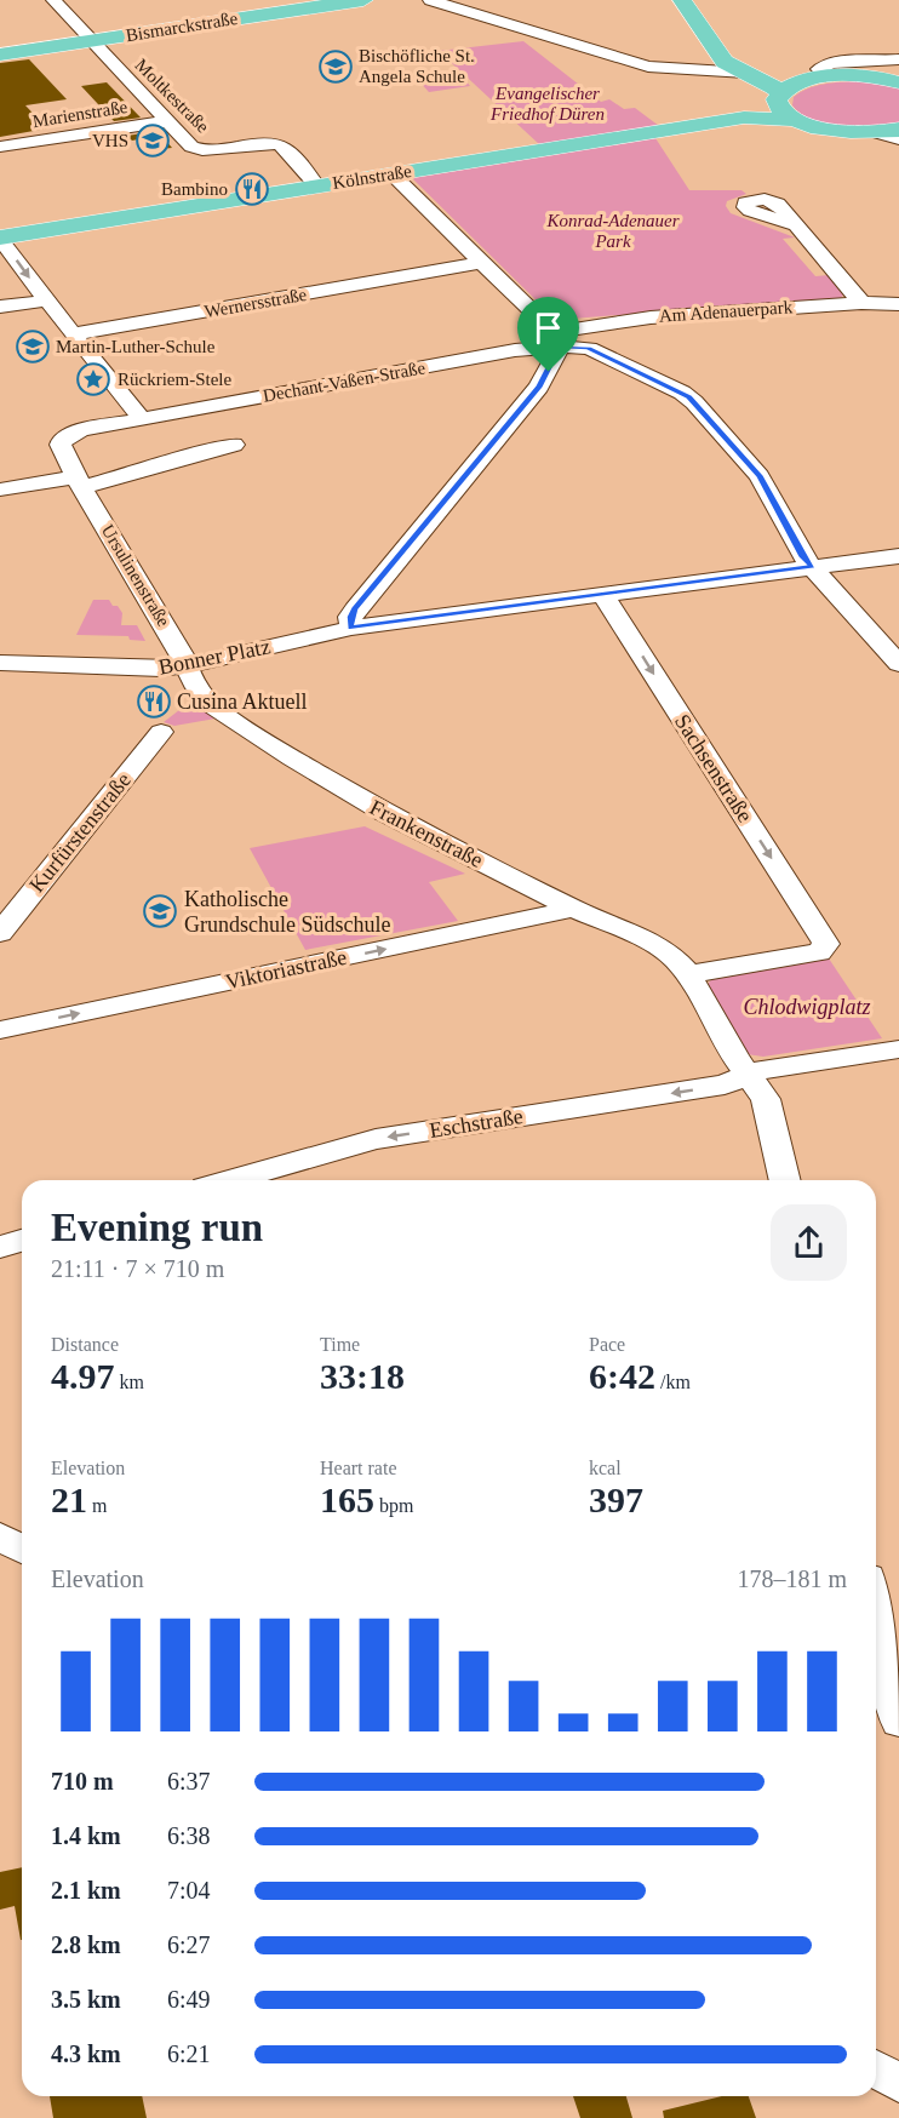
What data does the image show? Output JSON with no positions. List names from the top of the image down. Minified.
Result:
{"streets":{"main road":["Bismarckstraße","Kölnstraße"],"street":["Moltkestraße","Marienstraße","Wernersstraße","Am Adenauerpark","Dechant-Vaßen-Straße","Ursulinenstraße","Bonner Platz","Sachsenstraße","Kurfürstenstraße","Frankenstraße","Viktoriastraße","Eschstraße"]},"crossings":[["Bismarckstraße","Moltkestraße"],["Moltkestraße","Marienstraße"],["Moltkestraße","Kölnstraße"],["Am Adenauerpark","Dechant-Vaßen-Straße"],["Dechant-Vaßen-Straße","Ursulinenstraße"],["Ursulinenstraße","Bonner Platz"],["Ursulinenstraße","Frankenstraße"],["Bonner Platz","Sachsenstraße"],["Bonner Platz","Frankenstraße"],["Sachsenstraße","Frankenstraße"],["Frankenstraße","Viktoriastraße"]],"one_way":["Viktoriastraße","Eschstraße"],"parks":["Evangelischer Friedhof Düren","Konrad-Adenauer Park","Chlodwigplatz"],"places":{"school or university":["Bischöfliche St. Angela Schule","VHS","Martin-Luther-Schule","Katholische Grundschule Südschule"],"restaurant":["Bambino","Cusina Aktuell"],"place":["Rückriem-Stele"]},"page":{"heading":["Evening run","21:11 · 7 × 710 m"],"stats":[["Distance","4.97 km"],["Time","33:18"],["Pace","6:42 /km"],["Elevation","21 m"],["Heart rate","165 bpm"],["kcal","397"]],"chart":["Elevation","178–181 m"],"list":[{"name":"710 m","note":"6:37"},{"name":"1.4 km","note":"6:38"},{"name":"2.1 km","note":"7:04"},{"name":"2.8 km","note":"6:27"},{"name":"3.5 km","note":"6:49"},{"name":"4.3 km","note":"6:21"}]}}
